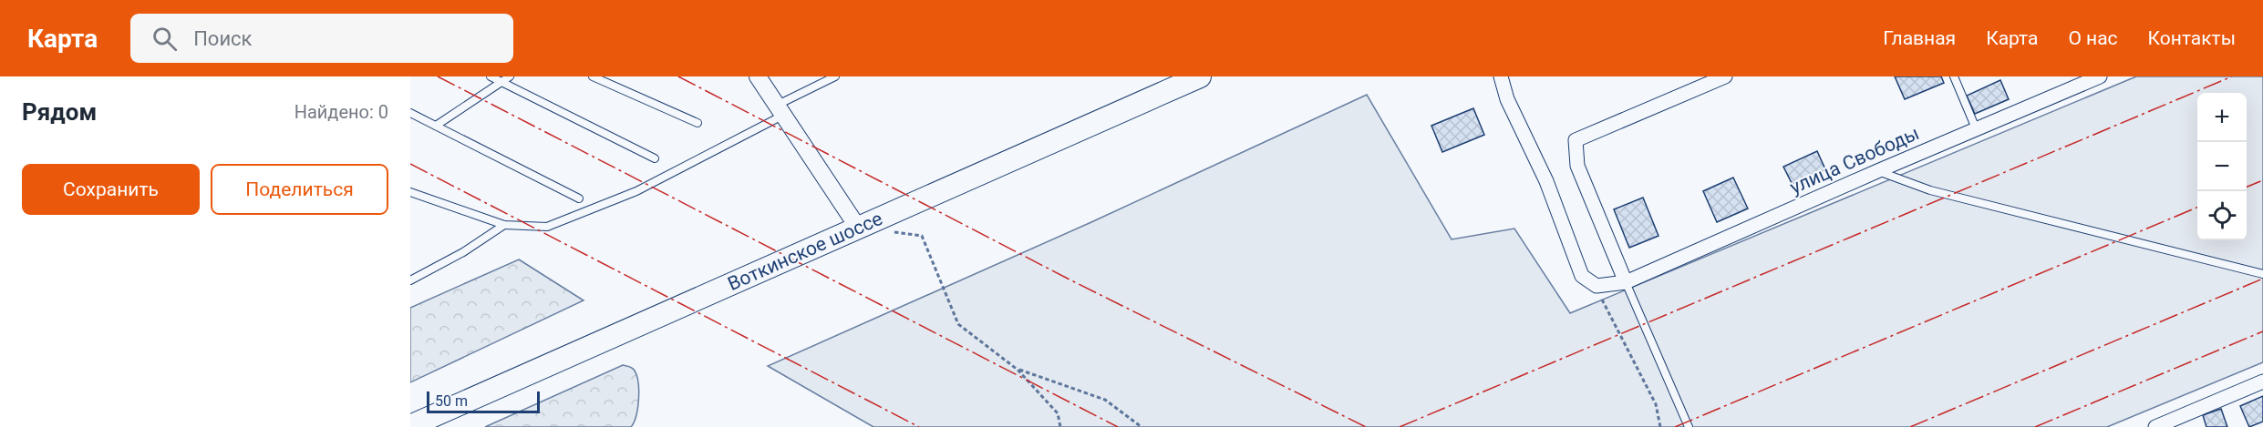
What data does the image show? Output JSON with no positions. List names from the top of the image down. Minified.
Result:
{"streets":{"main road":["Воткинское шоссе"],"street":["улица Свободы"]},"scale_bar":"50 m","page":{"header":"Карта","search":"Поиск","nav":["Главная","Карта","О нас","Контакты"],"heading":["Рядом","Найдено: 0"],"map_buttons":["+","−"],"buttons":["Сохранить","Поделиться"],"scale":"50 m"}}
